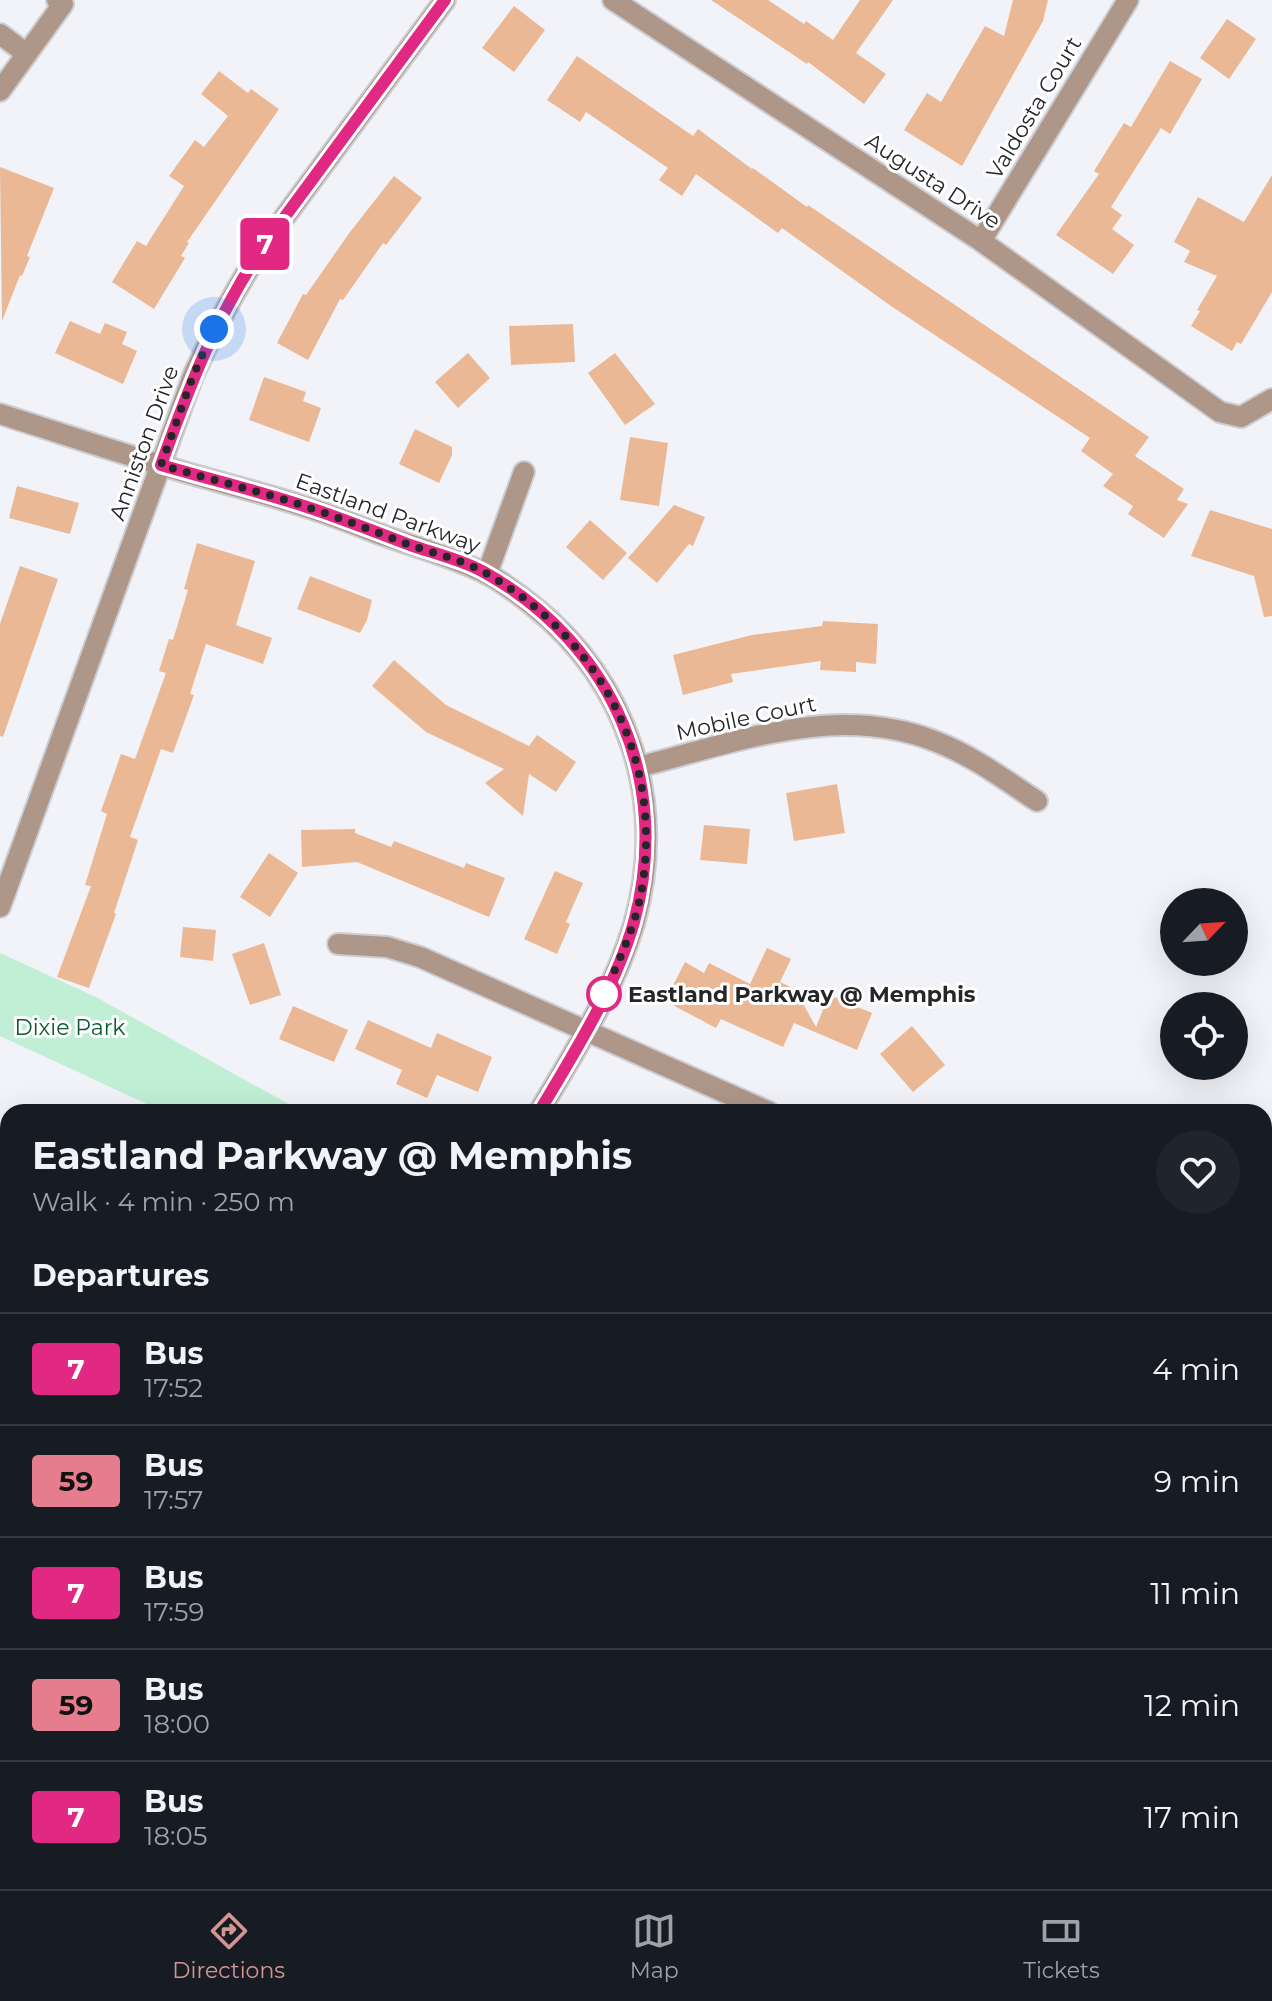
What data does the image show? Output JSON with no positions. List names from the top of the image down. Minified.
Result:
{"streets":{"street":["Valdosta Court","Augusta Drive","Anniston Drive","Eastland Parkway","Mobile Court"]},"crossings":[["Valdosta Court","Augusta Drive"],["Anniston Drive","Eastland Parkway"],["Eastland Parkway","Mobile Court"]],"parks":["Dixie Park"],"places":["Eastland Parkway @ Memphis"],"lines":["bus line 7"],"north":"top right","page":{"on_map":"7","heading":[["Eastland Parkway @ Memphis","Walk · 4 min · 250 m"],"Departures"],"list":[{"mark":"7","name":"Bus","note":"17:52","value":"4 min"},{"mark":"59","name":"Bus","note":"17:57","value":"9 min"},{"mark":"7","name":"Bus","note":"17:59","value":"11 min"},{"mark":"59","name":"Bus","note":"18:00","value":"12 min"},{"mark":"7","name":"Bus","note":"18:05","value":"17 min"}],"tabs":["Directions","Map","Tickets"]}}
